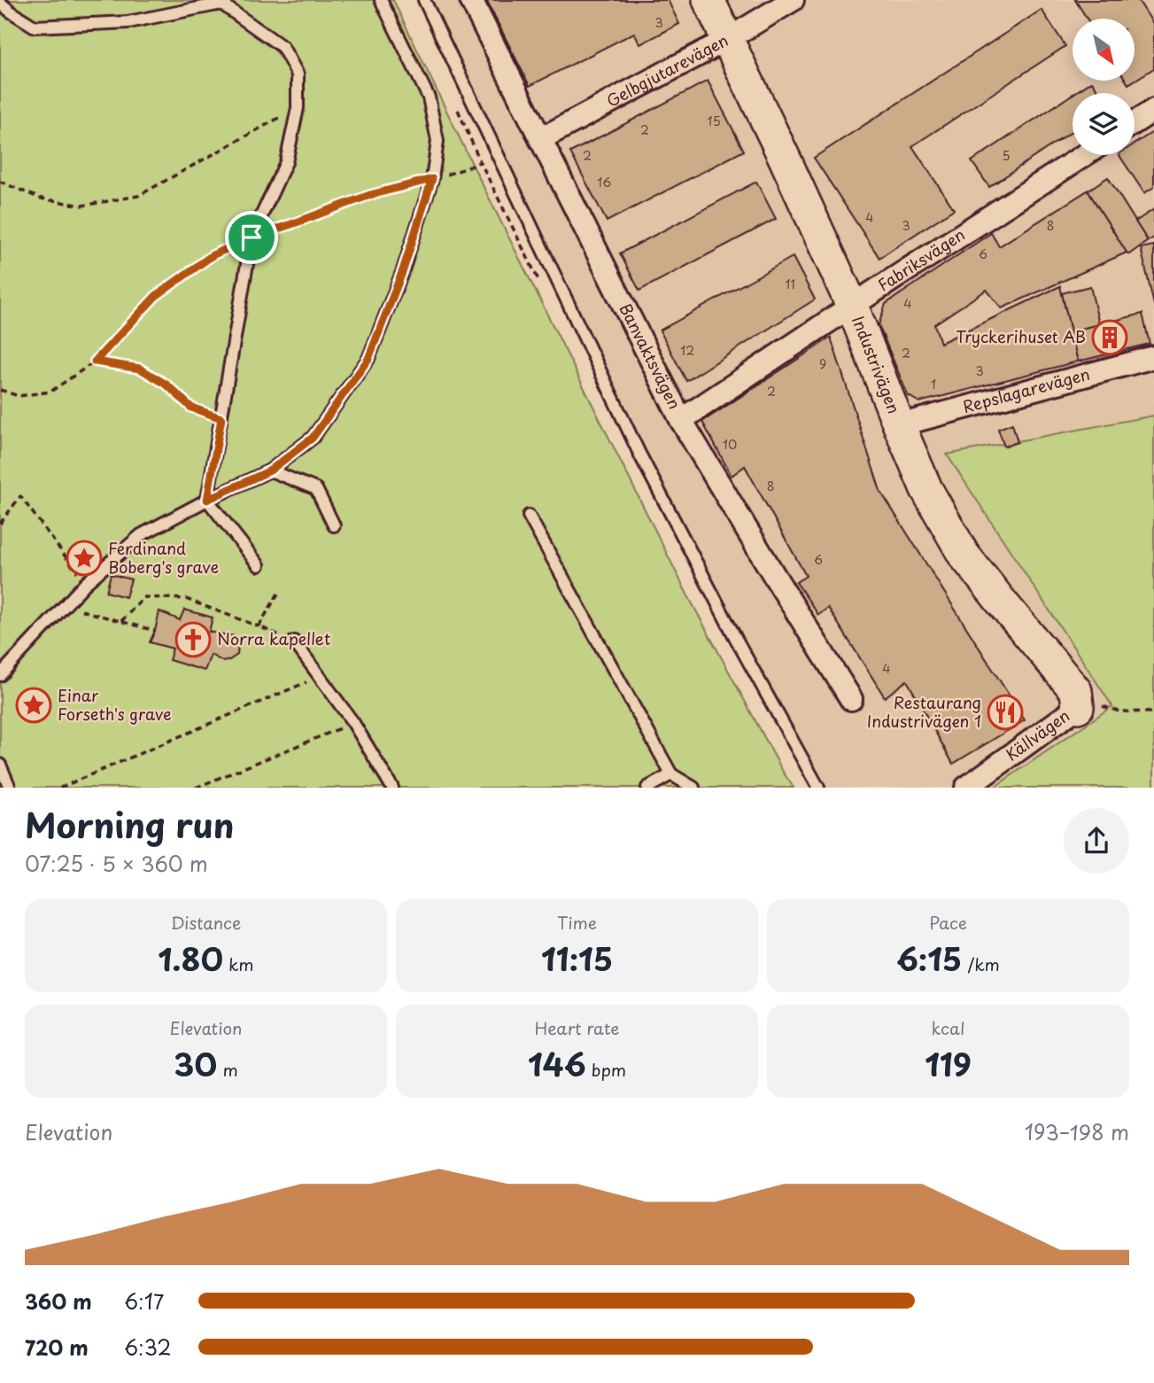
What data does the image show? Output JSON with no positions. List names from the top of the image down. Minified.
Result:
{"streets":{"street":["Gelbgjutarevägen","Fabriksvägen","Banvaktsvägen","Industrivägen","Repslagarevägen","Källvägen"]},"crossings":[["Gelbgjutarevägen","Banvaktsvägen"],["Gelbgjutarevägen","Industrivägen"],["Fabriksvägen","Banvaktsvägen"],["Fabriksvägen","Industrivägen"],["Industrivägen","Repslagarevägen"],["Industrivägen","Källvägen"]],"places":{"building":["Tryckerihuset AB"],"place":["Ferdinand Boberg's grave","Einar Forseth's grave"],"church":["Norra kapellet"],"restaurant":["Restaurang Industrivägen 1"]},"house_numbers":["3","15","2","2","5","16","4","3","8","6","11","4","12","2","9","3","1","2","10","8","6","4"],"north":"bottom right","page":{"heading":["Morning run","07:25 · 5 × 360 m"],"stats":[["Distance","1.80 km"],["Time","11:15"],["Pace","6:15 /km"],["Elevation","30 m"],["Heart rate","146 bpm"],["kcal","119"]],"chart":["Elevation","193–198 m"],"list":[{"name":"360 m","note":"6:17"},{"name":"720 m","note":"6:32"}]}}
